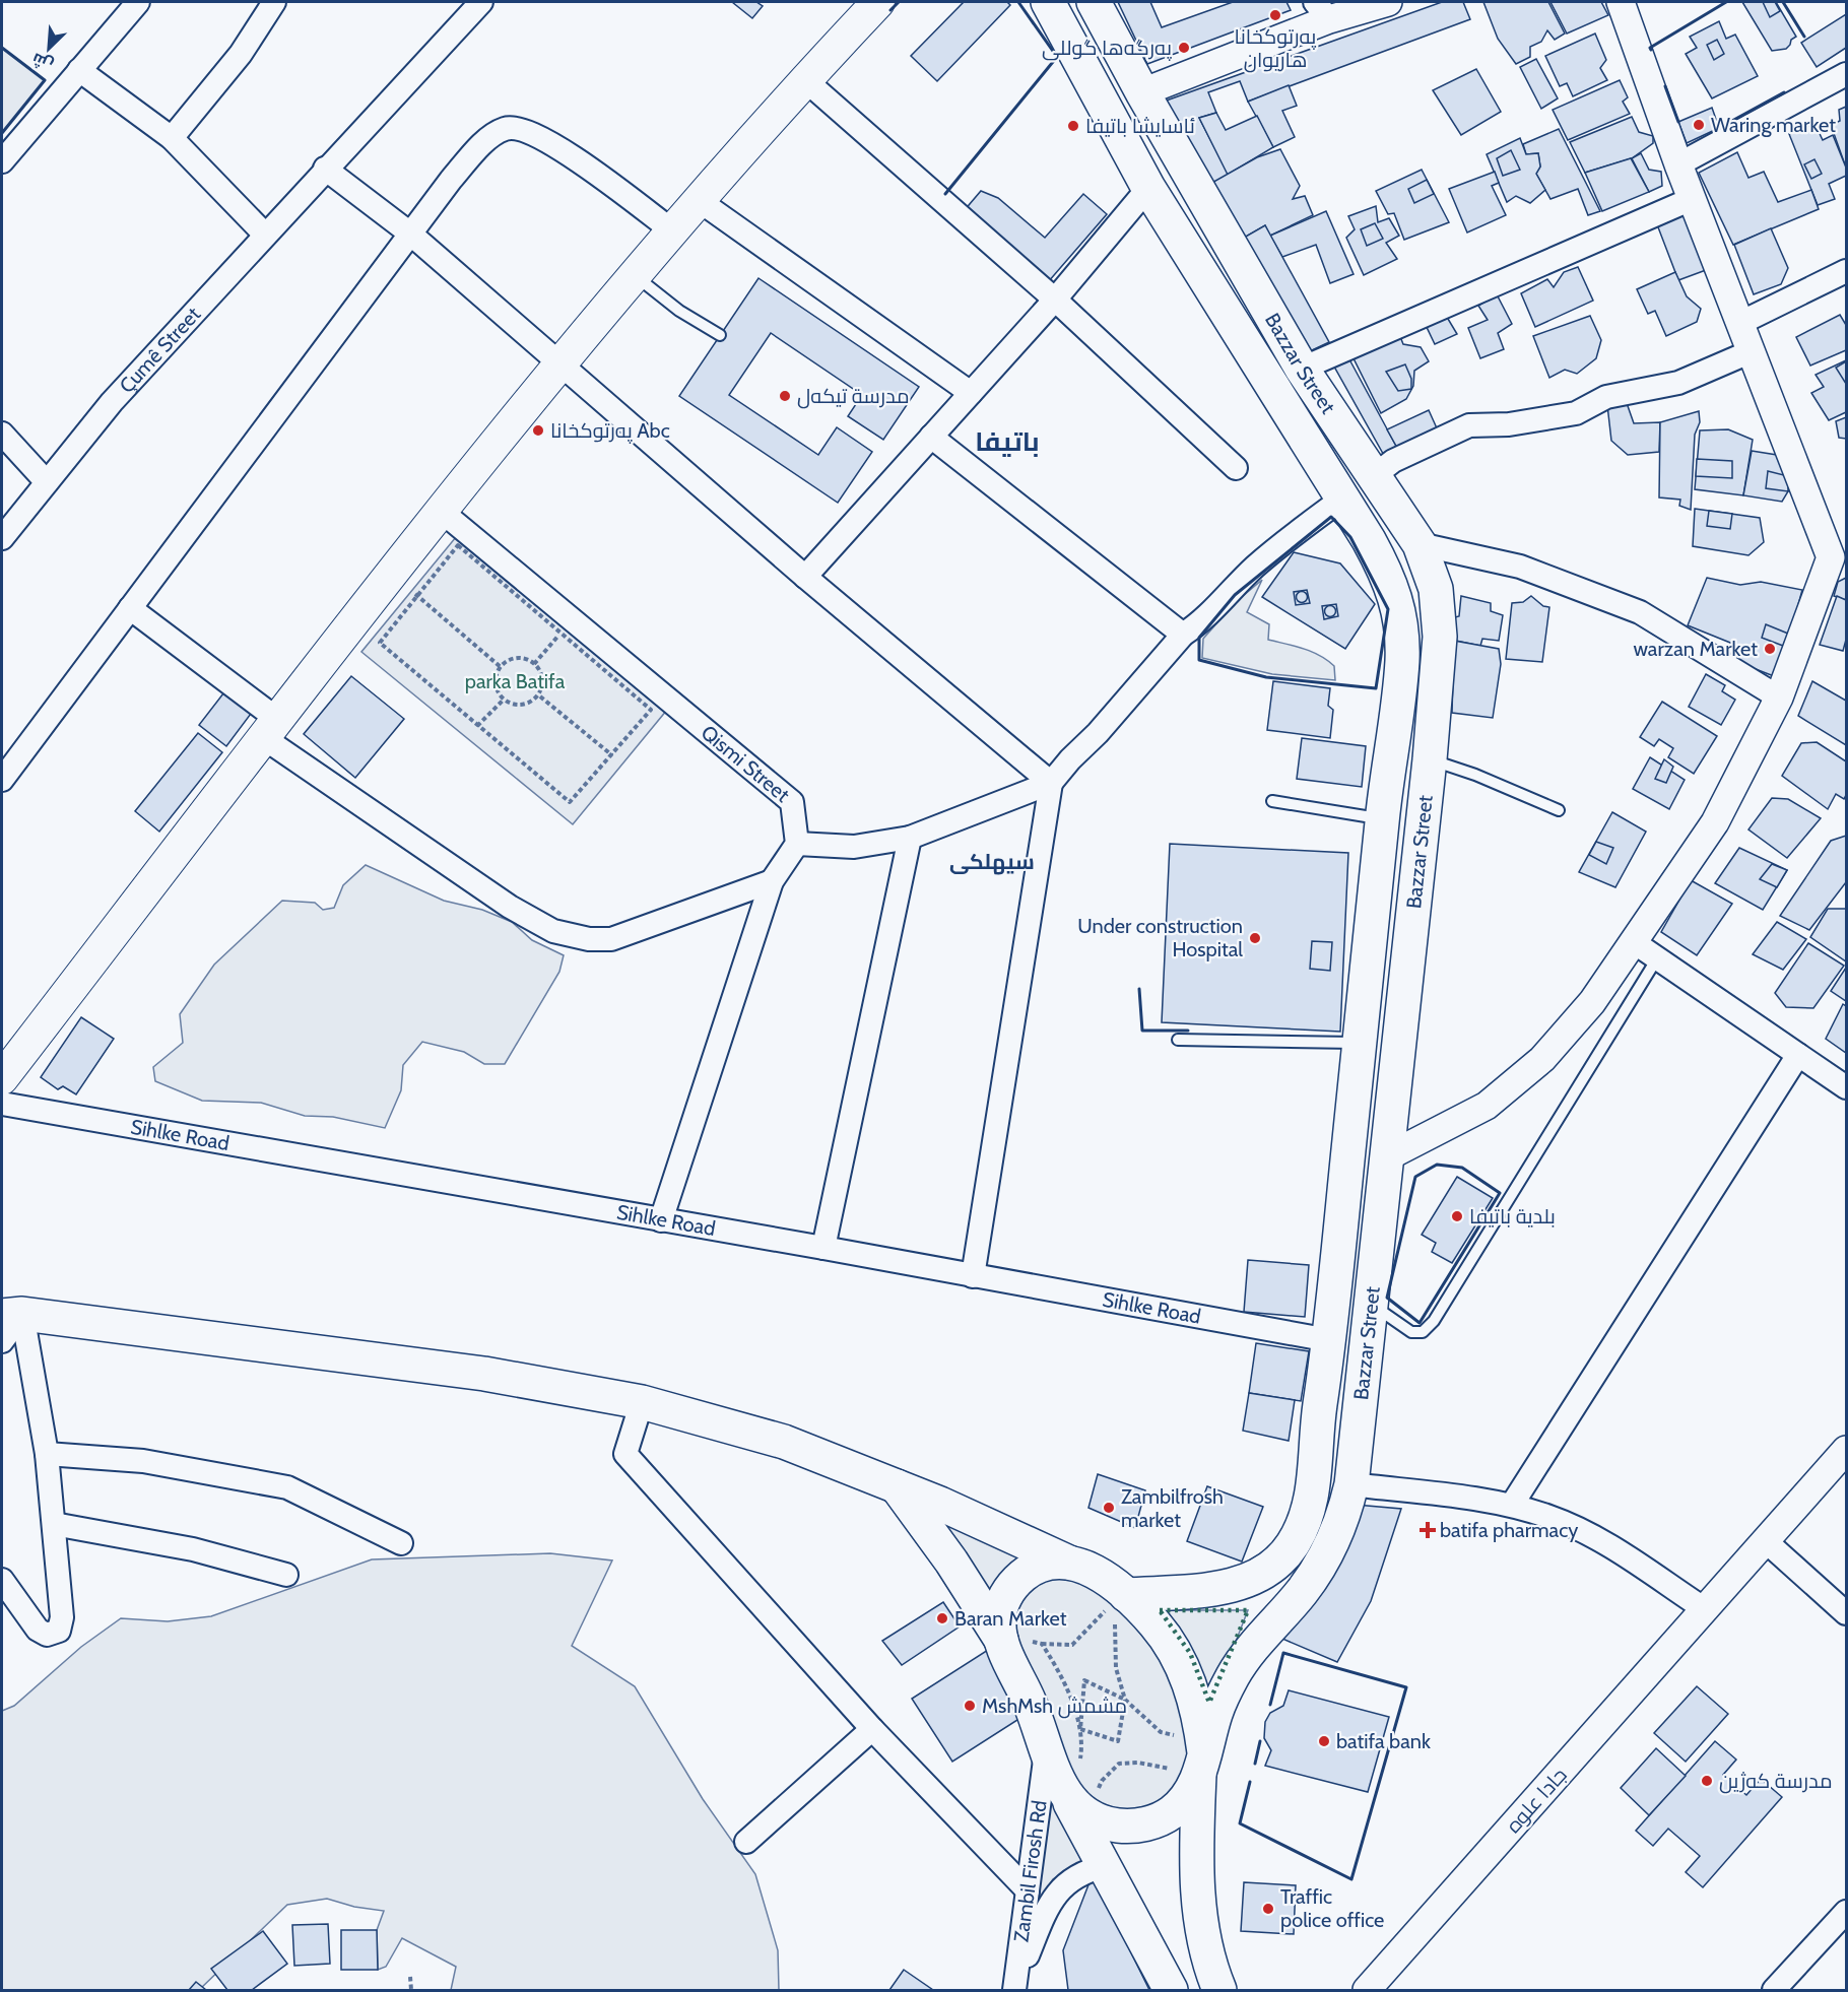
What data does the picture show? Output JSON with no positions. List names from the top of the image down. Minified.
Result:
{"streets":{"main road":["Bazzar Street"],"street":["Çumê Street","Qismi Street","Sihlke Road","جادا علوه","Zambil Firosh Rd"]},"crossings":[["Bazzar Street","Sihlke Road"]],"districts":["باتیفا","سيهلكى"],"parks":["parka Batifa"],"places":{"other":["په‌رتوكخانا هاریوان","په‌رگه‌ها گوللی","Waring market","ئاسایشا باتیفا","مدرسة تيكه‌ل","په‌رتوكخانا Abc","warzan Market","Under construction Hospital","بلدية باتيفا","Zambilfrosh market","Baran Market","MshMsh مشمش","batifa bank","مدرسة كه‌ژين","Traffic police office"],"health":["batifa pharmacy"]},"north":"bottom left"}
